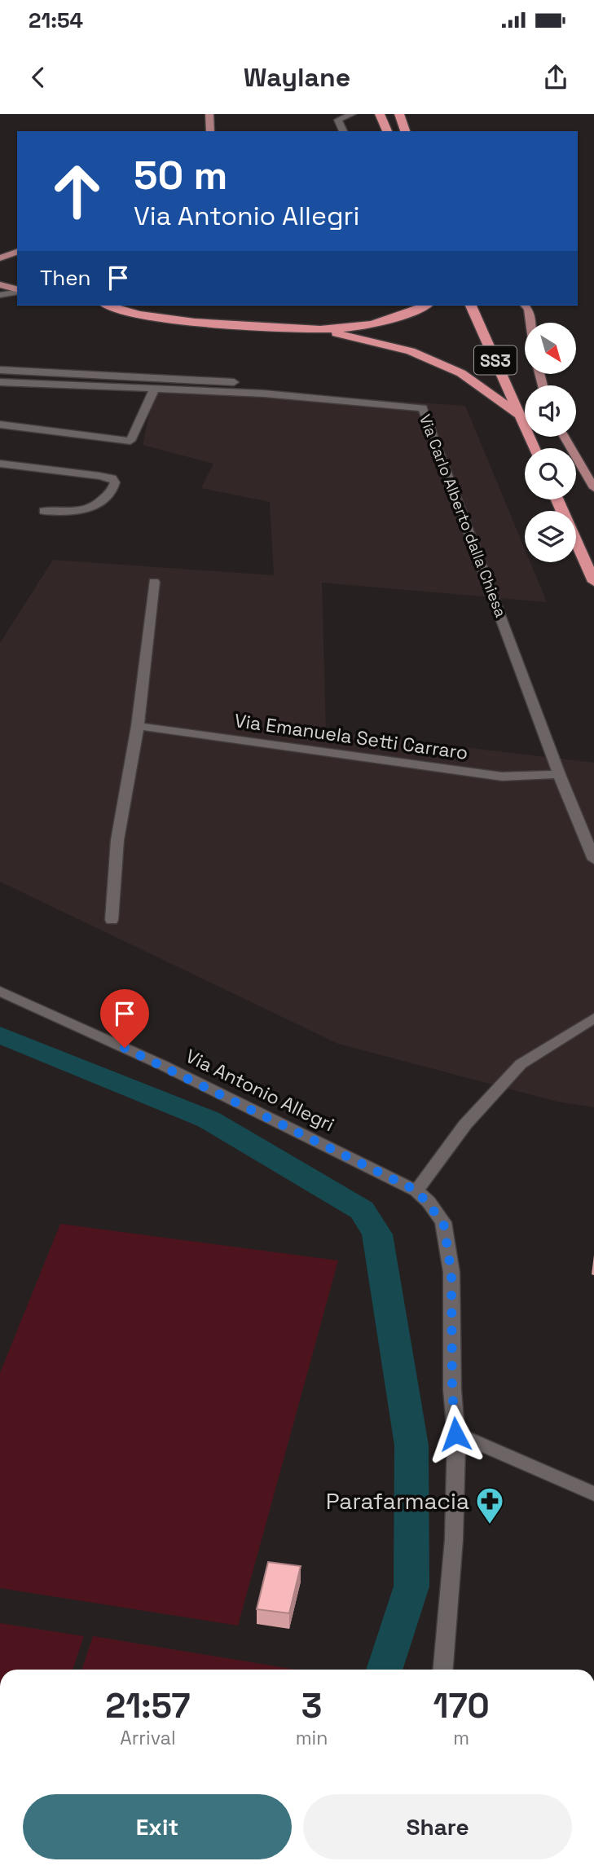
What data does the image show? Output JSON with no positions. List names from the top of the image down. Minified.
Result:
{"streets":{"highway":["SS3"],"street":["Via Carlo Alberto dalla Chiesa","Via Emanuela Setti Carraro","Via Antonio Allegri"]},"crossings":[["Via Carlo Alberto dalla Chiesa","Via Emanuela Setti Carraro"]],"places":{"pharmacy":["Parafarmacia"]},"north":"bottom right","page":{"status":"21:54","header":"Waylane","turn":["50 m","Via Antonio Allegri"],"then":"Then","eta":["21:57","Arrival","3","min","170","m"],"buttons":["Exit","Share"]}}
